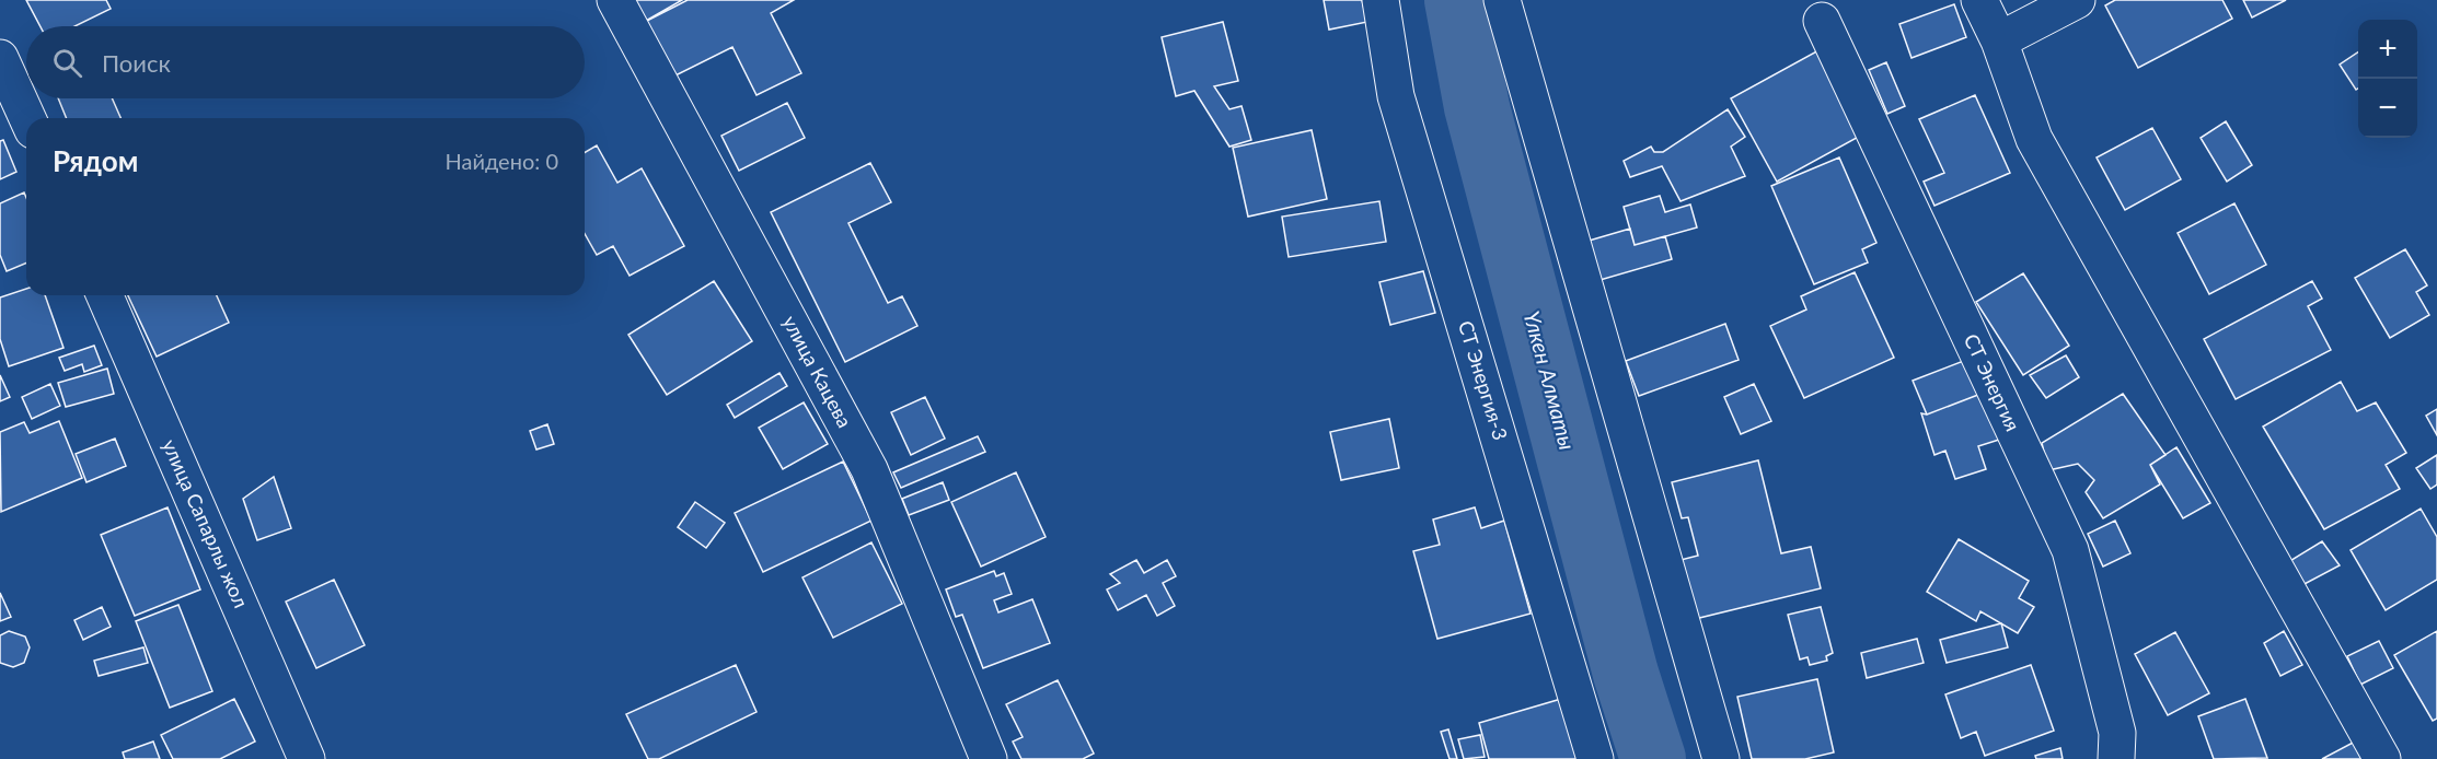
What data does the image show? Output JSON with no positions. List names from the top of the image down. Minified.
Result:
{"streets":{"street":["улица Кацева","СТ Энергия-3","СТ Энергия","улица Сапарлы жол"]},"water":["Үлкен Алматы"],"page":{"map_buttons":["+","−"],"search":"Поиск","heading":["Рядом","Найдено: 0"]}}
